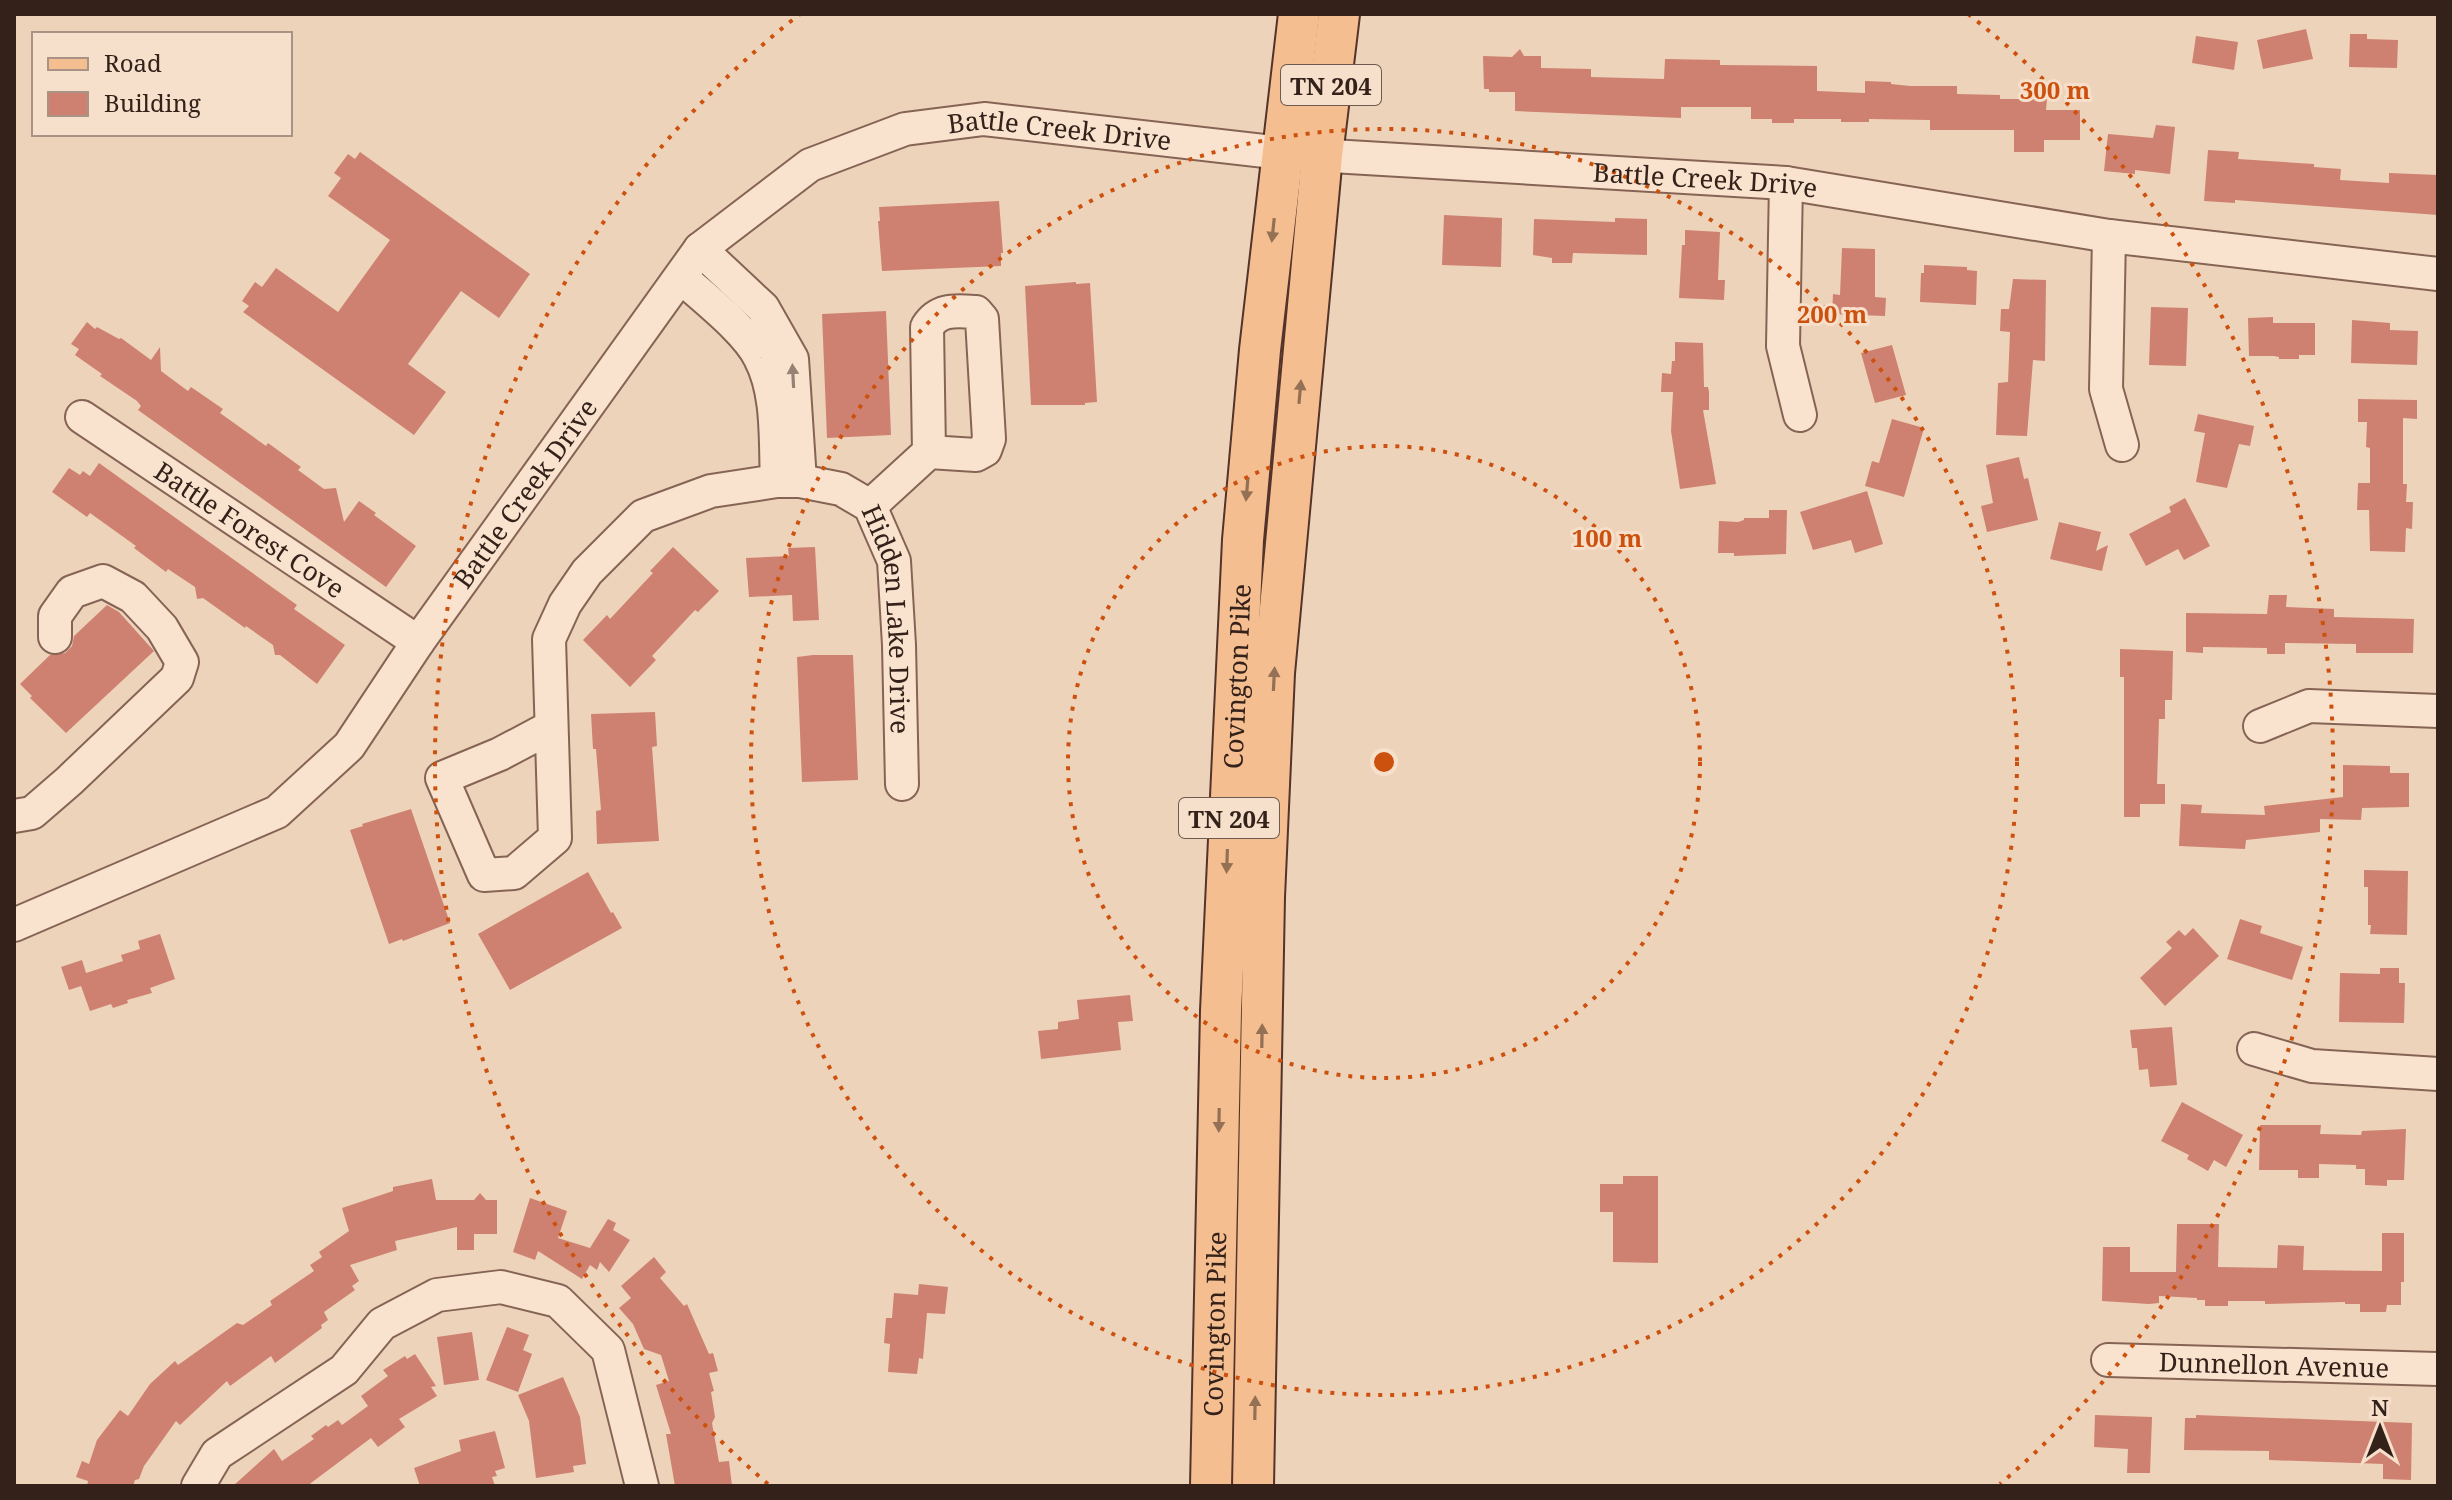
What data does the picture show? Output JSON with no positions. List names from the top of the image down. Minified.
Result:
{"streets":{"main road":["TN 204","Covington Pike"],"street":["Battle Creek Drive","Battle Forest Cove","Hidden Lake Drive","Dunnellon Avenue"]},"crossings":[["Battle Creek Drive","Battle Forest Cove"],["Battle Creek Drive","Covington Pike"]],"legend":["Road","Building"],"north":"top","rings":["300 m","200 m","100 m"]}
